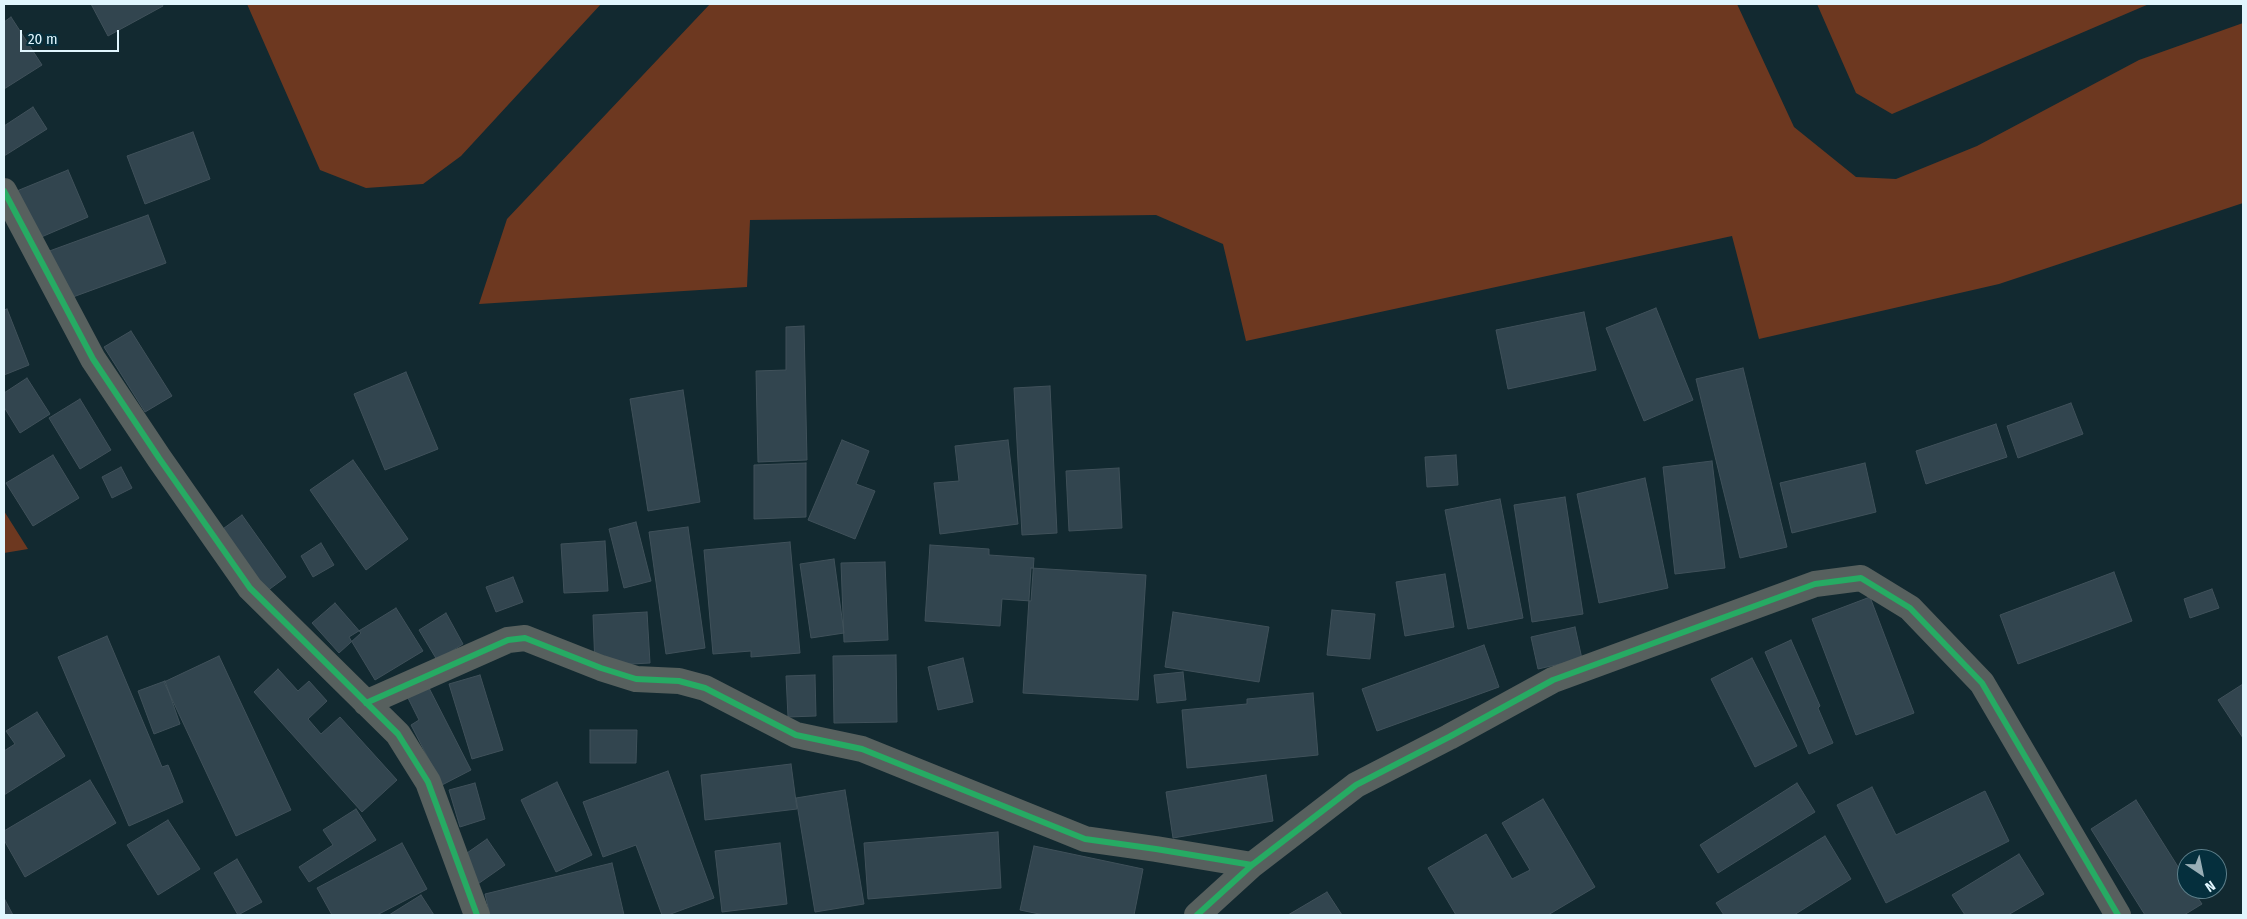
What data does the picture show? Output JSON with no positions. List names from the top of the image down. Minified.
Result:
{"scale_bar":"20 m","north":"bottom right"}
